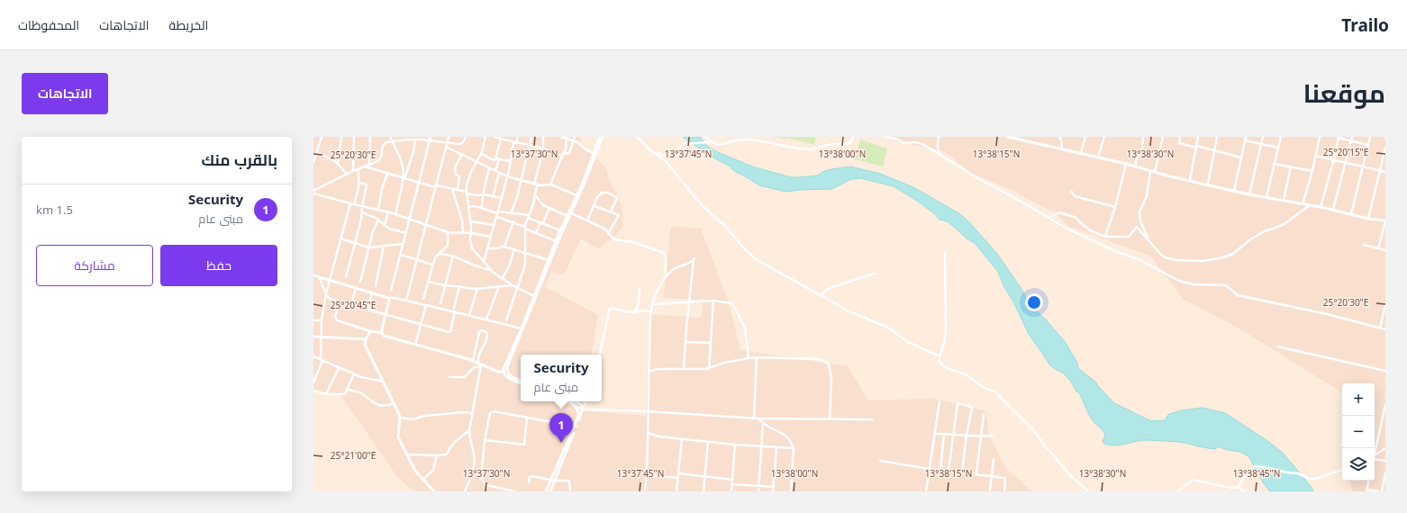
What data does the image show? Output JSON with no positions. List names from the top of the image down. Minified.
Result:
{"page":{"header":"Trailo","nav":["الخريطة","الاتجاهات","المحفوظات"],"title":"موقعنا","buttons":["الاتجاهات",["حفظ","مشاركة"]],"heading":"بالقرب منك","list":[{"mark":"1","name":"Security","note":"مبنى عام","value":"1.5 km"}],"popup":["Security","مبنى عام"],"map_buttons":["+","−"],"pins":"1"},"coordinates":["25°20'15\"E","13°37'30\"N","13°37'45\"N","13°38'00\"N","13°38'15\"N","13°38'30\"N","25°20'30\"E","25°20'45\"E","25°21'00\"E","13°38'45\"N"]}
